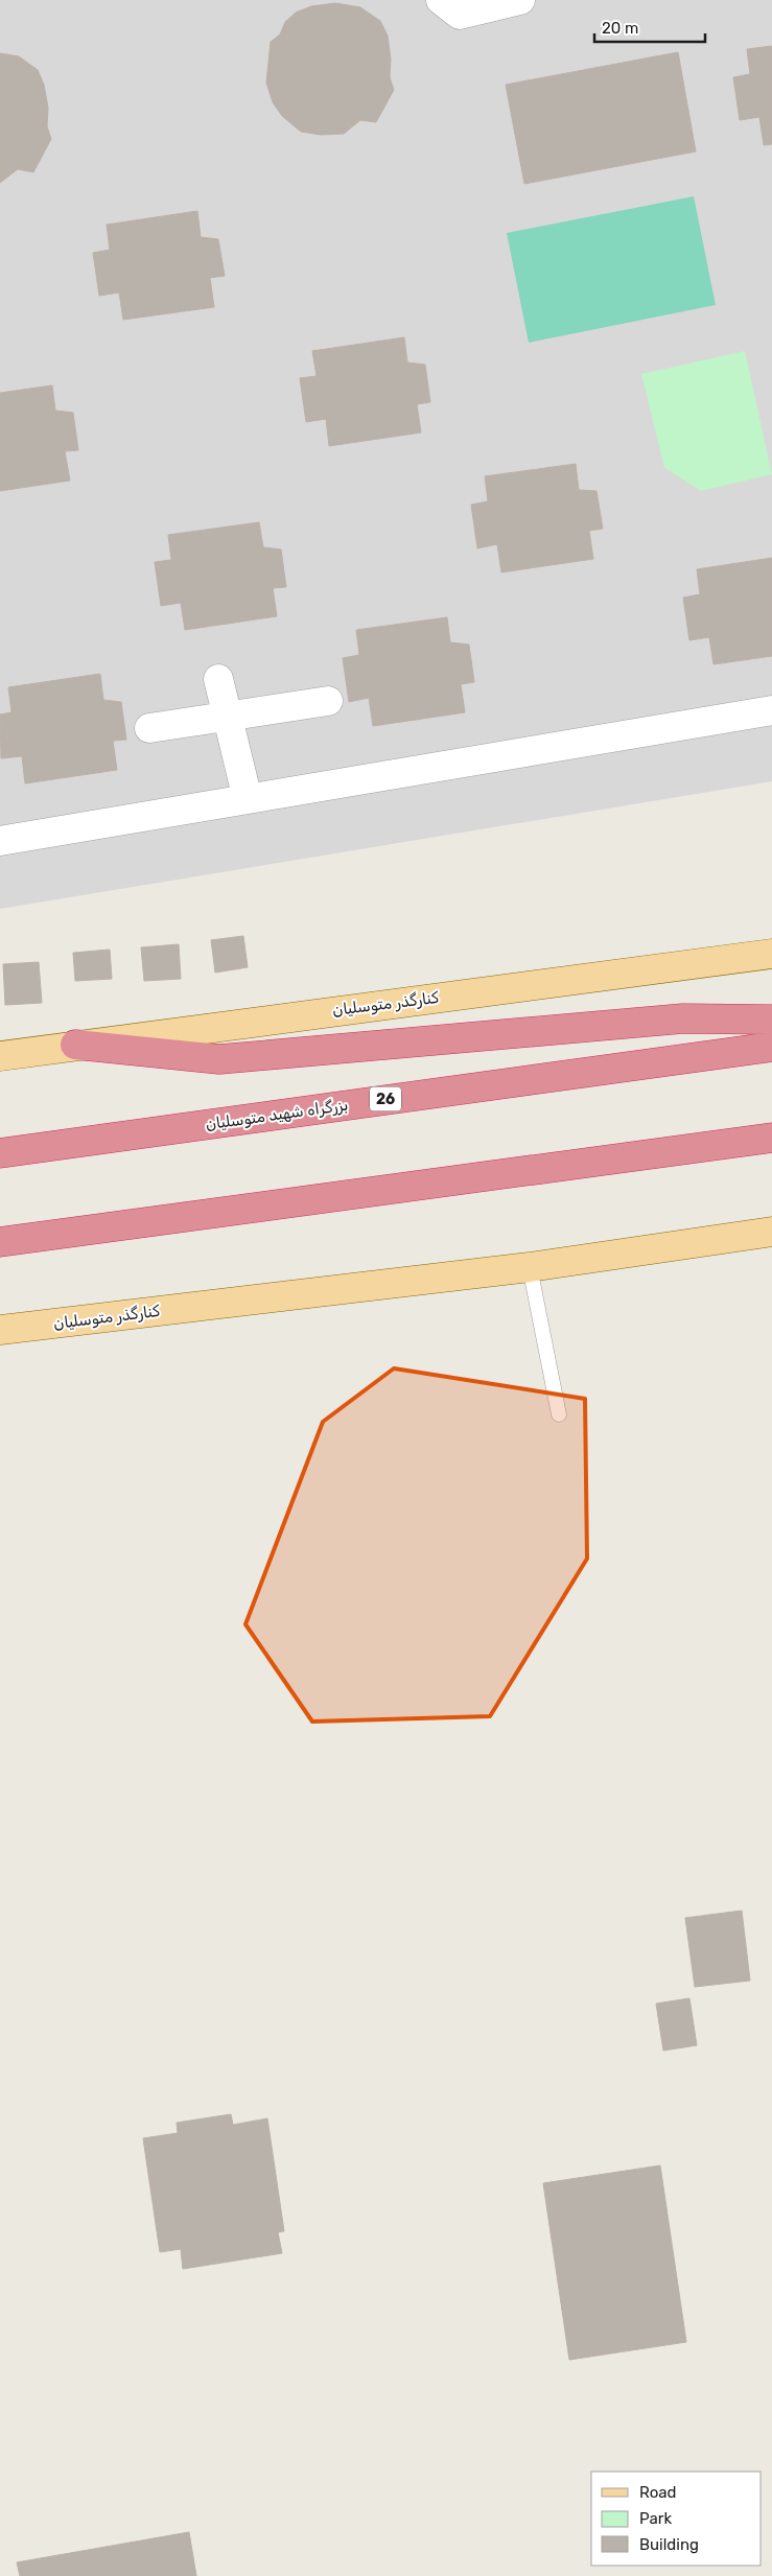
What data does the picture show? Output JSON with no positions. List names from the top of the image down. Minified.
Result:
{"streets":{"highway":["26","بزرگراه شهید متوسلیان"],"main road":["کنارگذر متوسلیان"]},"legend":["Road","Park","Building"],"scale_bar":"20 m"}
